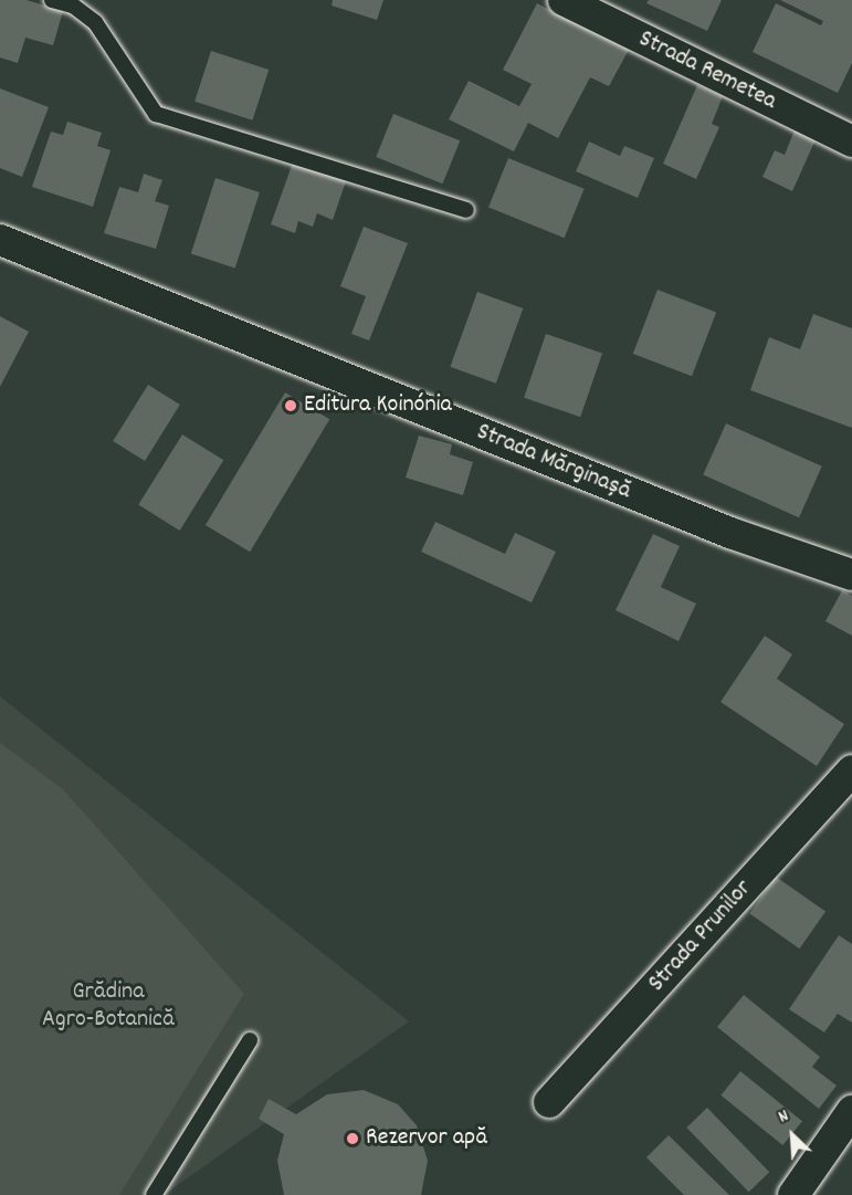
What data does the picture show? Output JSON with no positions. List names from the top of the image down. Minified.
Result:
{"streets":{"street":["Strada Remetea","Strada Mărginașă","Strada Prunilor"]},"parks":["Grădina Agro-Botanică"],"places":["Editura Koinónia","Rezervor apă"],"north":"top left"}
